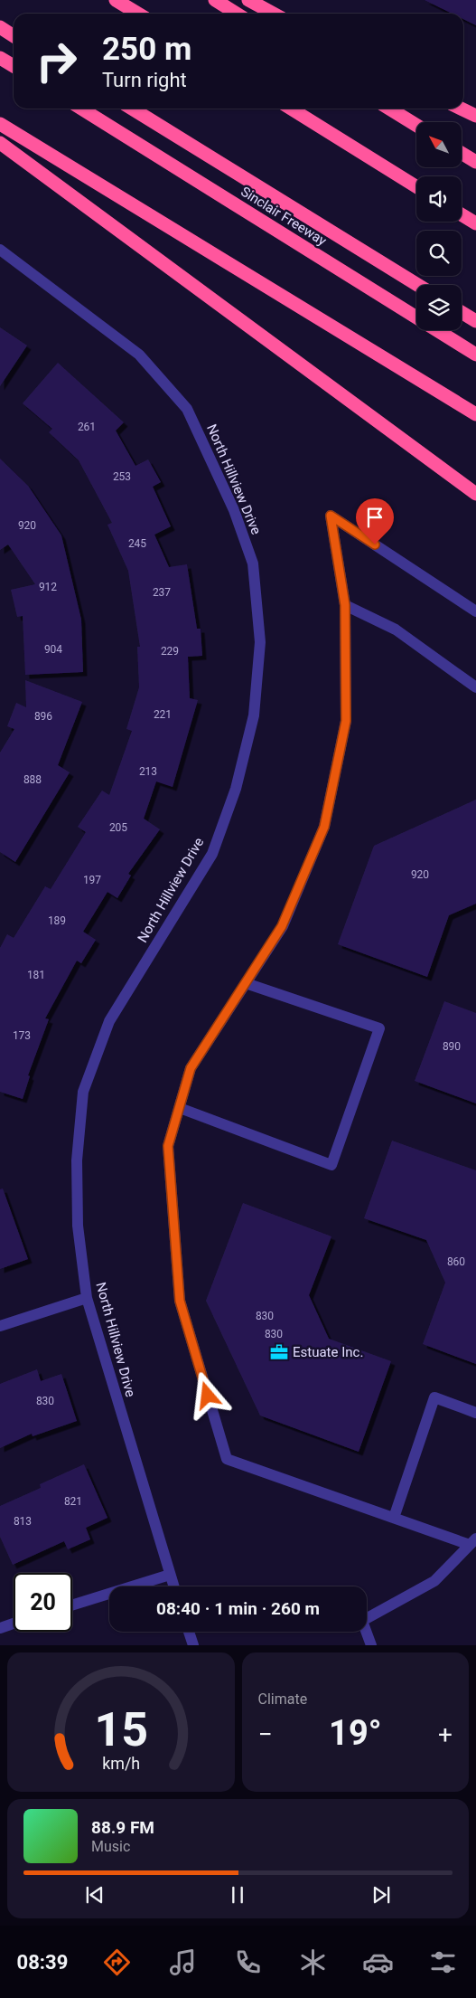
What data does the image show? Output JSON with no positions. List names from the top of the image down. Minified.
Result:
{"streets":{"highway":["Sinclair Freeway"],"street":["North Hillview Drive"]},"places":{"office":["Estuate Inc."]},"house_numbers":["261","253","920","245","912","237","904","229","221","896","213","888","205","920","197","189","181","173","890","860","830","830","830","821","813"],"north":"top left","page":{"turn":["250 m","Turn right"],"limit":"20","trip":"08:40 · 1 min · 260 m","tile":"Climate","heat":["−","19°","+"],"song":["88.9 FM","Music"],"tabs":"08:39","gauge":["15","km/h"]}}
